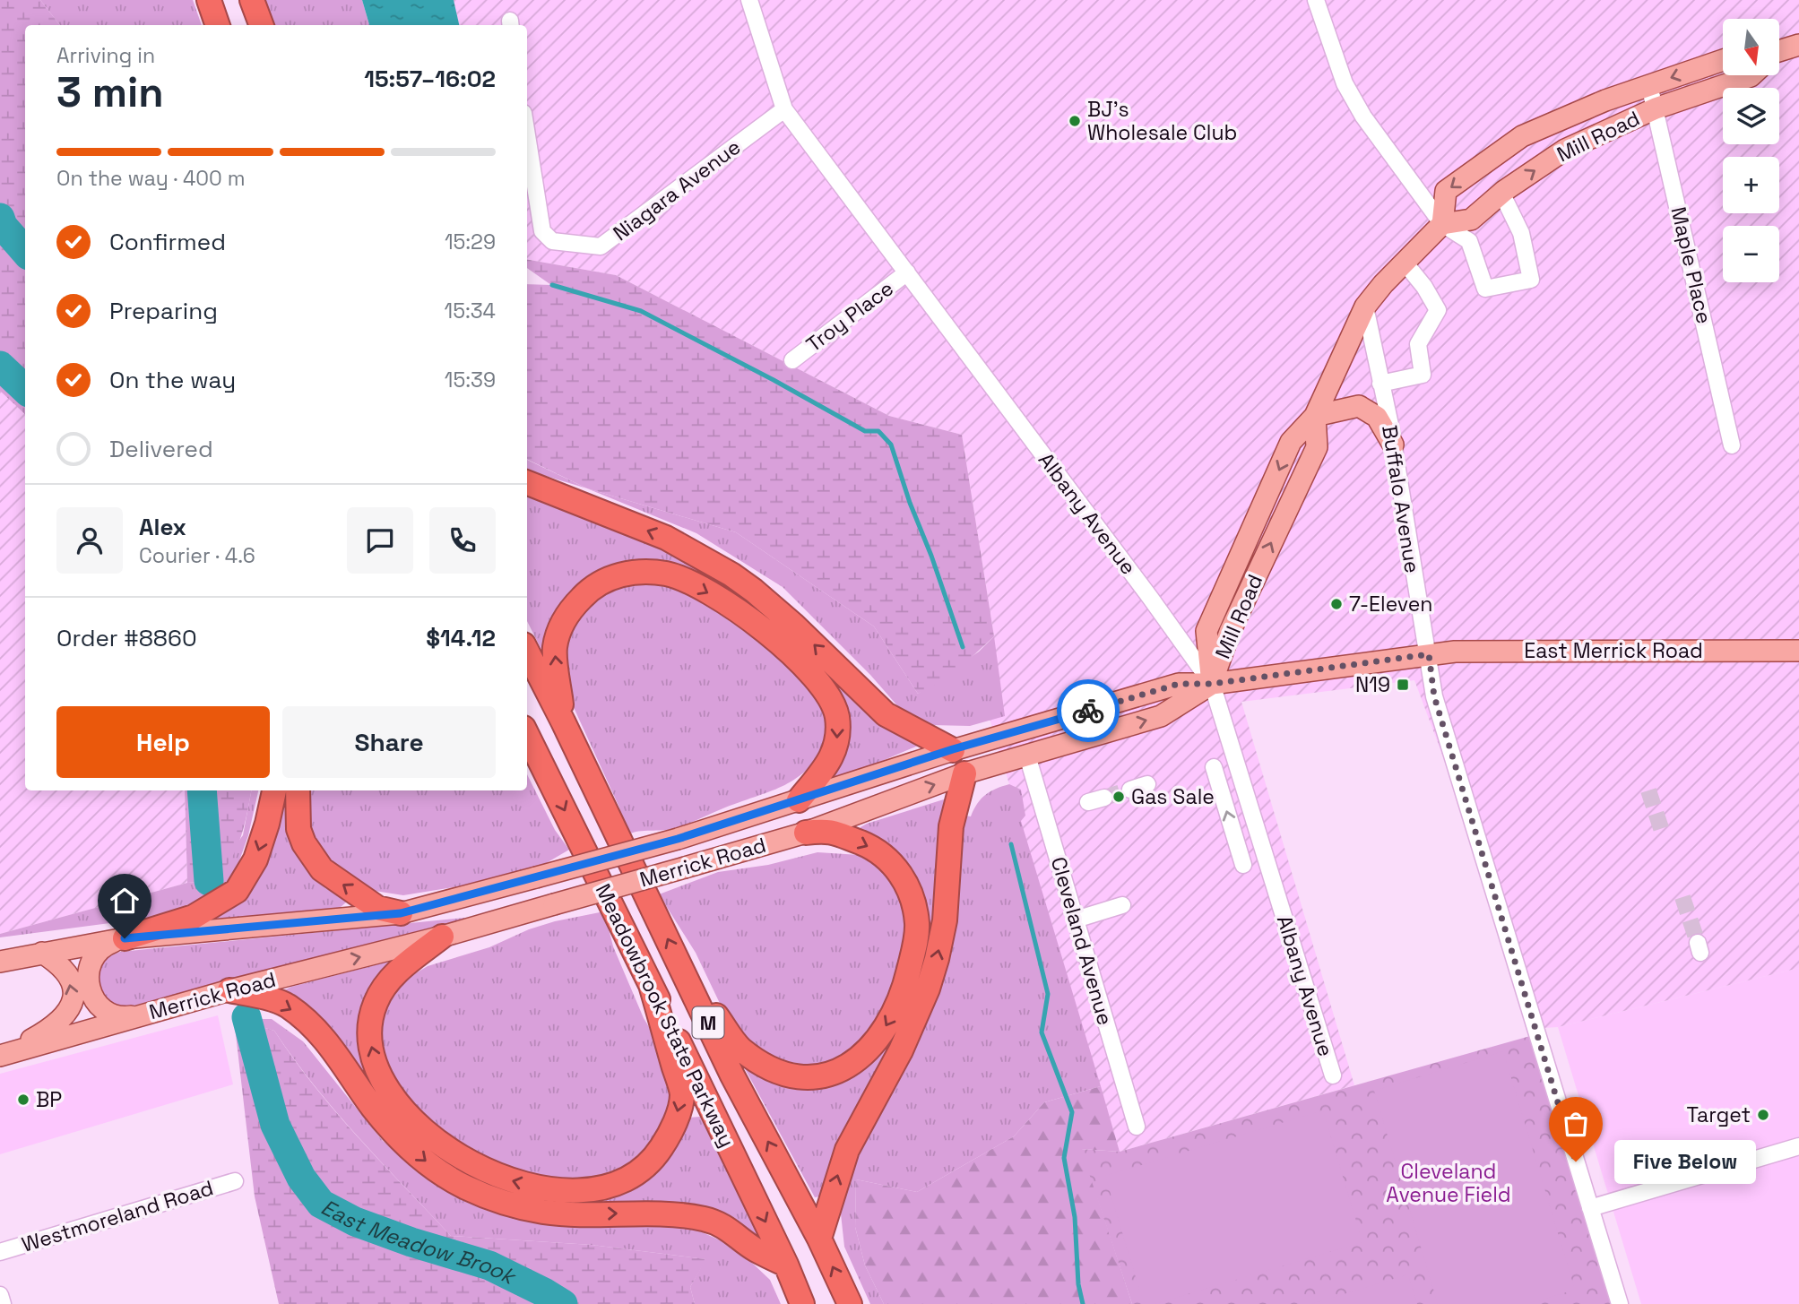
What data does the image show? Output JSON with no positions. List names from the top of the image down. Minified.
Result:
{"streets":{"highway":["Meadowbrook State Parkway","M"],"main road":["Mill Road","East Merrick Road","Merrick Road"],"street":["Niagara Avenue","Maple Place","Troy Place","Buffalo Avenue","Albany Avenue","Cleveland Avenue","Westmoreland Road"]},"crossings":[["Mill Road","Maple Place"],["Mill Road","Buffalo Avenue"],["Mill Road","Albany Avenue"],["Mill Road","Merrick Road"],["Niagara Avenue","Albany Avenue"],["Troy Place","Albany Avenue"],["Buffalo Avenue","East Merrick Road"],["Buffalo Avenue","Merrick Road"],["Albany Avenue","Merrick Road"],["East Merrick Road","Merrick Road"],["Merrick Road","Cleveland Avenue"]],"water":["East Meadow Brook"],"parks":["Cleveland Avenue Field"],"places":{"other":["BJ's Wholesale Club","7-Eleven","Gas Sale","BP","Target","Five Below"],"transit":["N19"]},"north":"bottom","page":{"map_buttons":["+","−"],"heading":["3 min","Arriving in","15:57–16:02"],"panel":["Alex","Courier · 4.6","Order #8860","$14.12"],"bar":"On the way · 400 m","list":[["Confirmed","15:29"],["Preparing","15:34"],["On the way","15:39"],"Delivered"],"buttons":["Help","Share"],"bubble":"Five Below"}}
